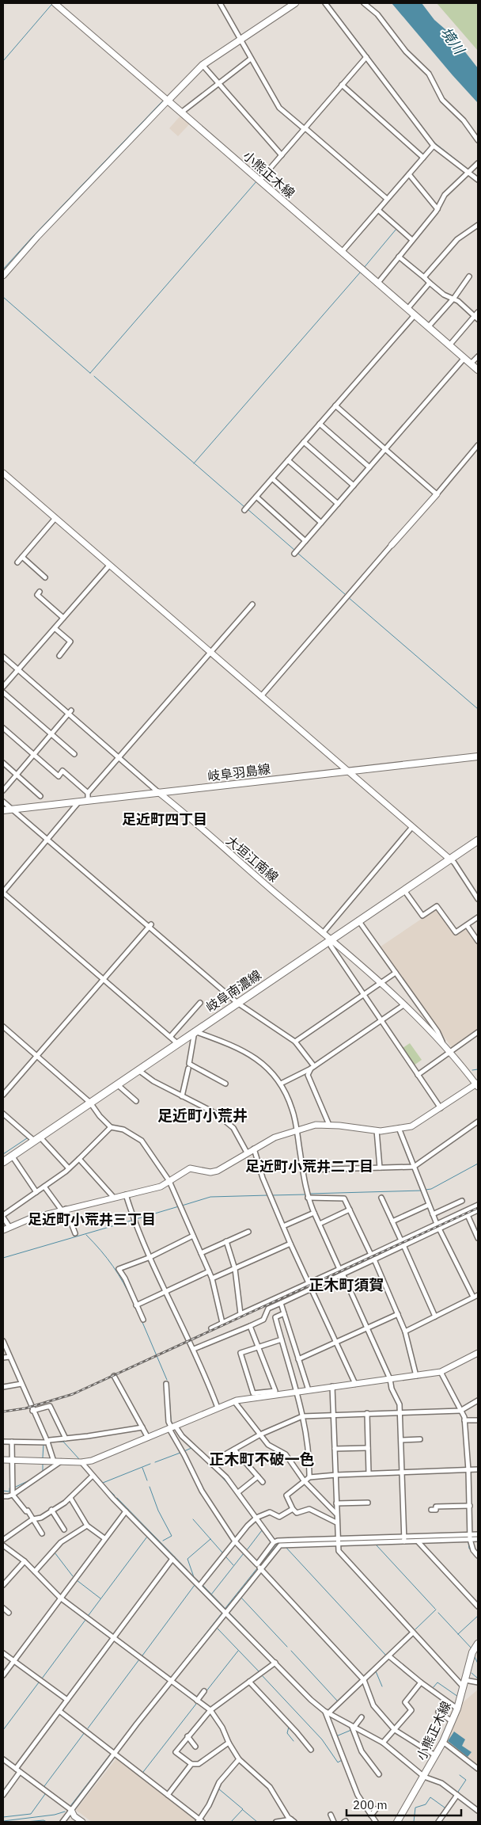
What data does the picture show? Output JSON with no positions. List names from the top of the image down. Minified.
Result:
{"streets":{"main road":["小熊正木線","岐阜羽島線","岐阜南濃線"],"street":["大垣江南線"]},"crossings":[["岐阜羽島線","大垣江南線"],["大垣江南線","岐阜南濃線"]],"districts":["足近町四丁目","足近町小荒井","足近町小荒井二丁目","足近町小荒井三丁目","正木町須賀","正木町不破一色"],"water":["境川"],"scale_bar":"200 m"}
